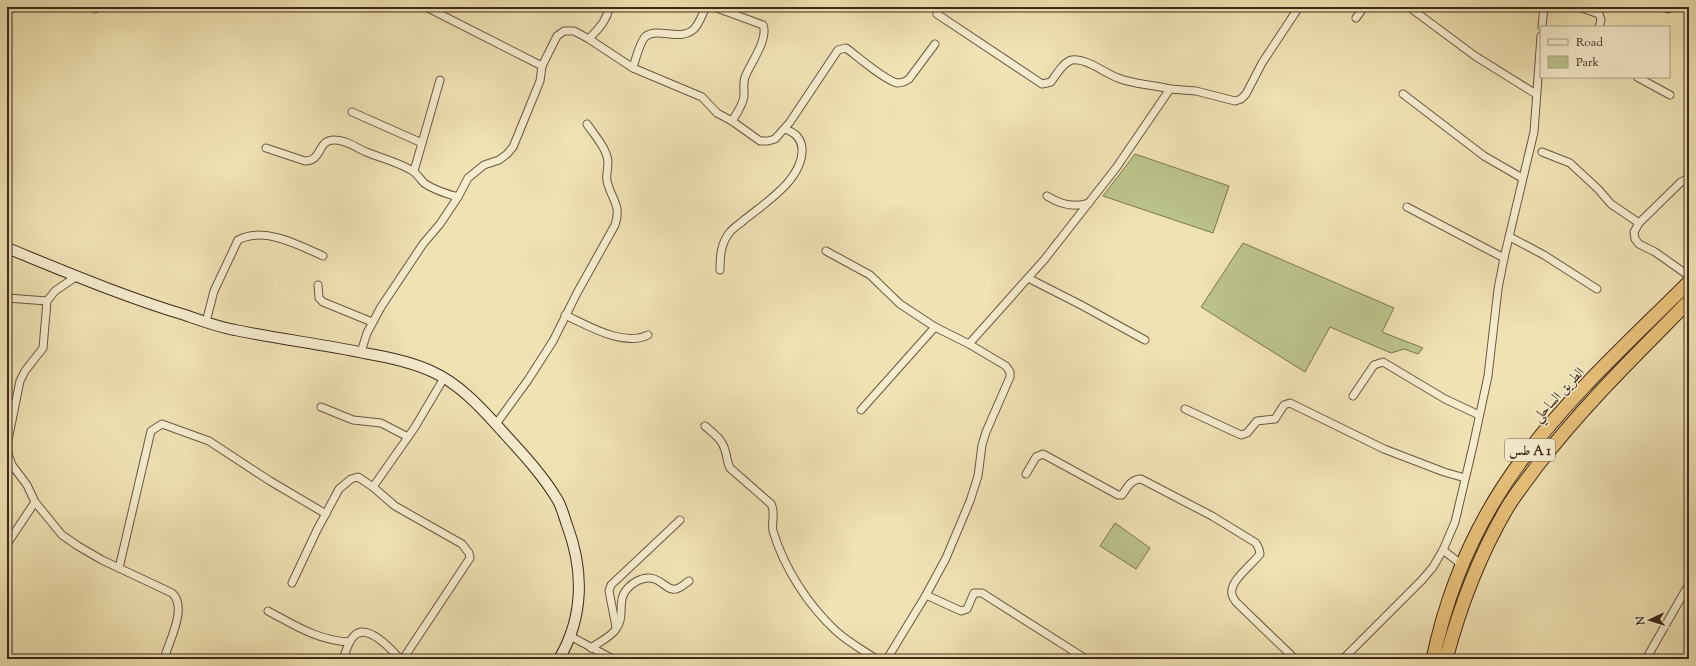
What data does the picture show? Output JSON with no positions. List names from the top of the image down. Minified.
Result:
{"streets":{"highway":["الطريق الساحلي","طس A 1"]},"legend":["Road","Park"],"north":"left"}
